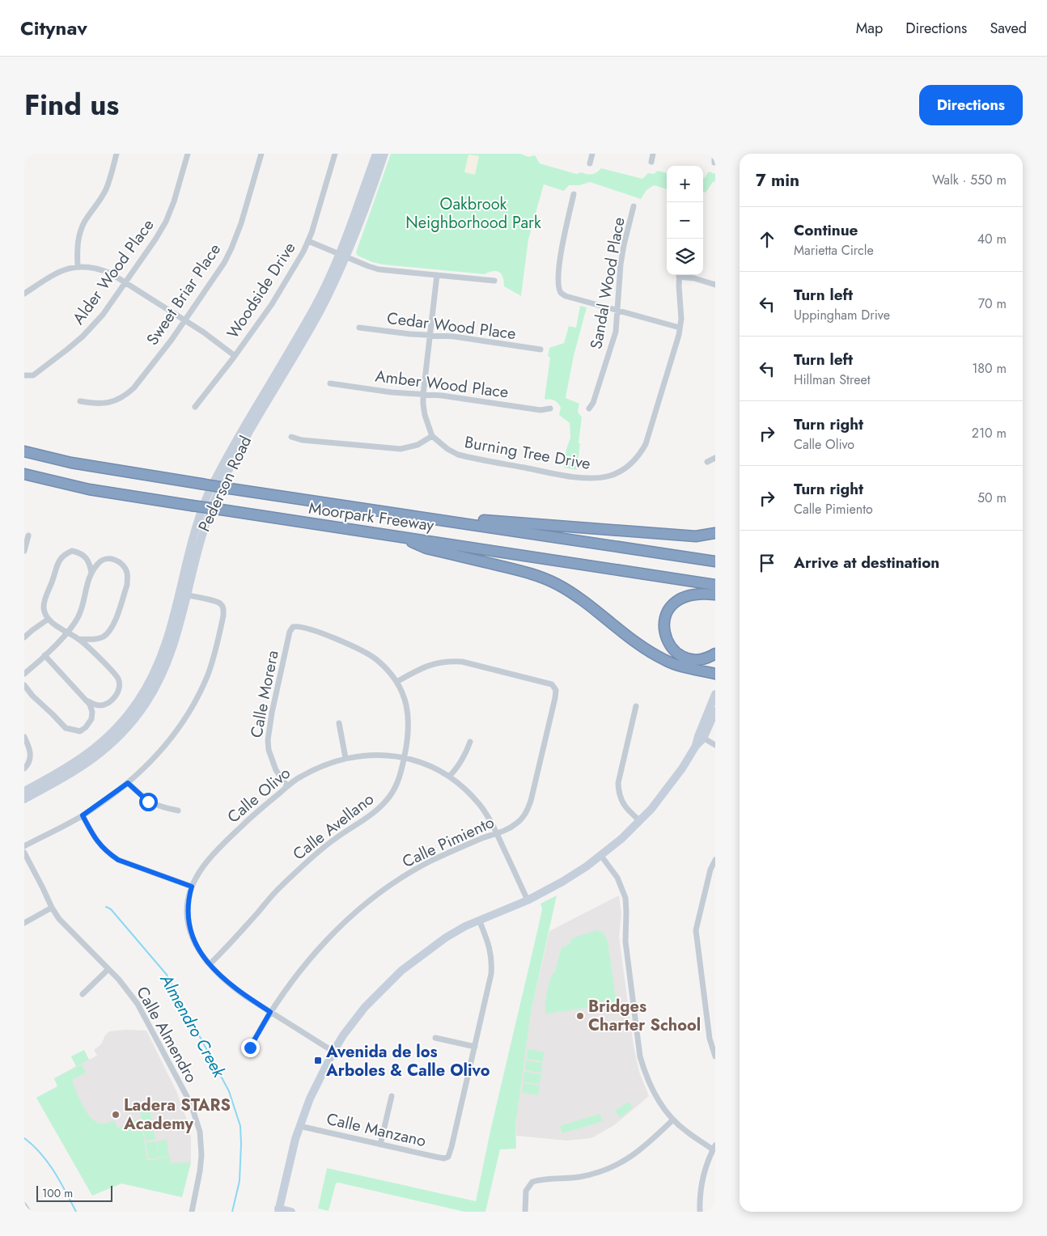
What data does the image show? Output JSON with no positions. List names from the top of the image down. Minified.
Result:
{"streets":{"highway":["Moorpark Freeway"],"street":["Alder Wood Place","Sandal Wood Place","Woodside Drive","Sweet Briar Place","Cedar Wood Place","Amber Wood Place","Burning Tree Drive","Pederson Road","Calle Morera","Calle Olivo","Calle Avellano","Calle Pimiento","Calle Almendro","Calle Manzano"]},"crossings":[["Calle Morera","Calle Olivo"],["Calle Morera","Calle Avellano"],["Calle Olivo","Calle Avellano"],["Calle Olivo","Calle Pimiento"],["Calle Avellano","Calle Pimiento"]],"water":["Almendro Creek"],"parks":["Oakbrook Neighborhood Park"],"places":{"other":["Bridges Charter School","Ladera STARS Academy"],"transit":["Avenida de los Arboles & Calle Olivo"]},"scale_bar":"100 m","page":{"header":"Citynav","nav":["Map","Directions","Saved"],"title":"Find us","buttons":"Directions","heading":["7 min","Walk · 550 m"],"map_buttons":["+","−"],"list":[["Continue","Marietta Circle","40 m"],["Turn left","Uppingham Drive","70 m"],["Turn left","Hillman Street","180 m"],["Turn right","Calle Olivo","210 m"],["Turn right","Calle Pimiento","50 m"],"Arrive at destination"],"scale":"100 m"}}
